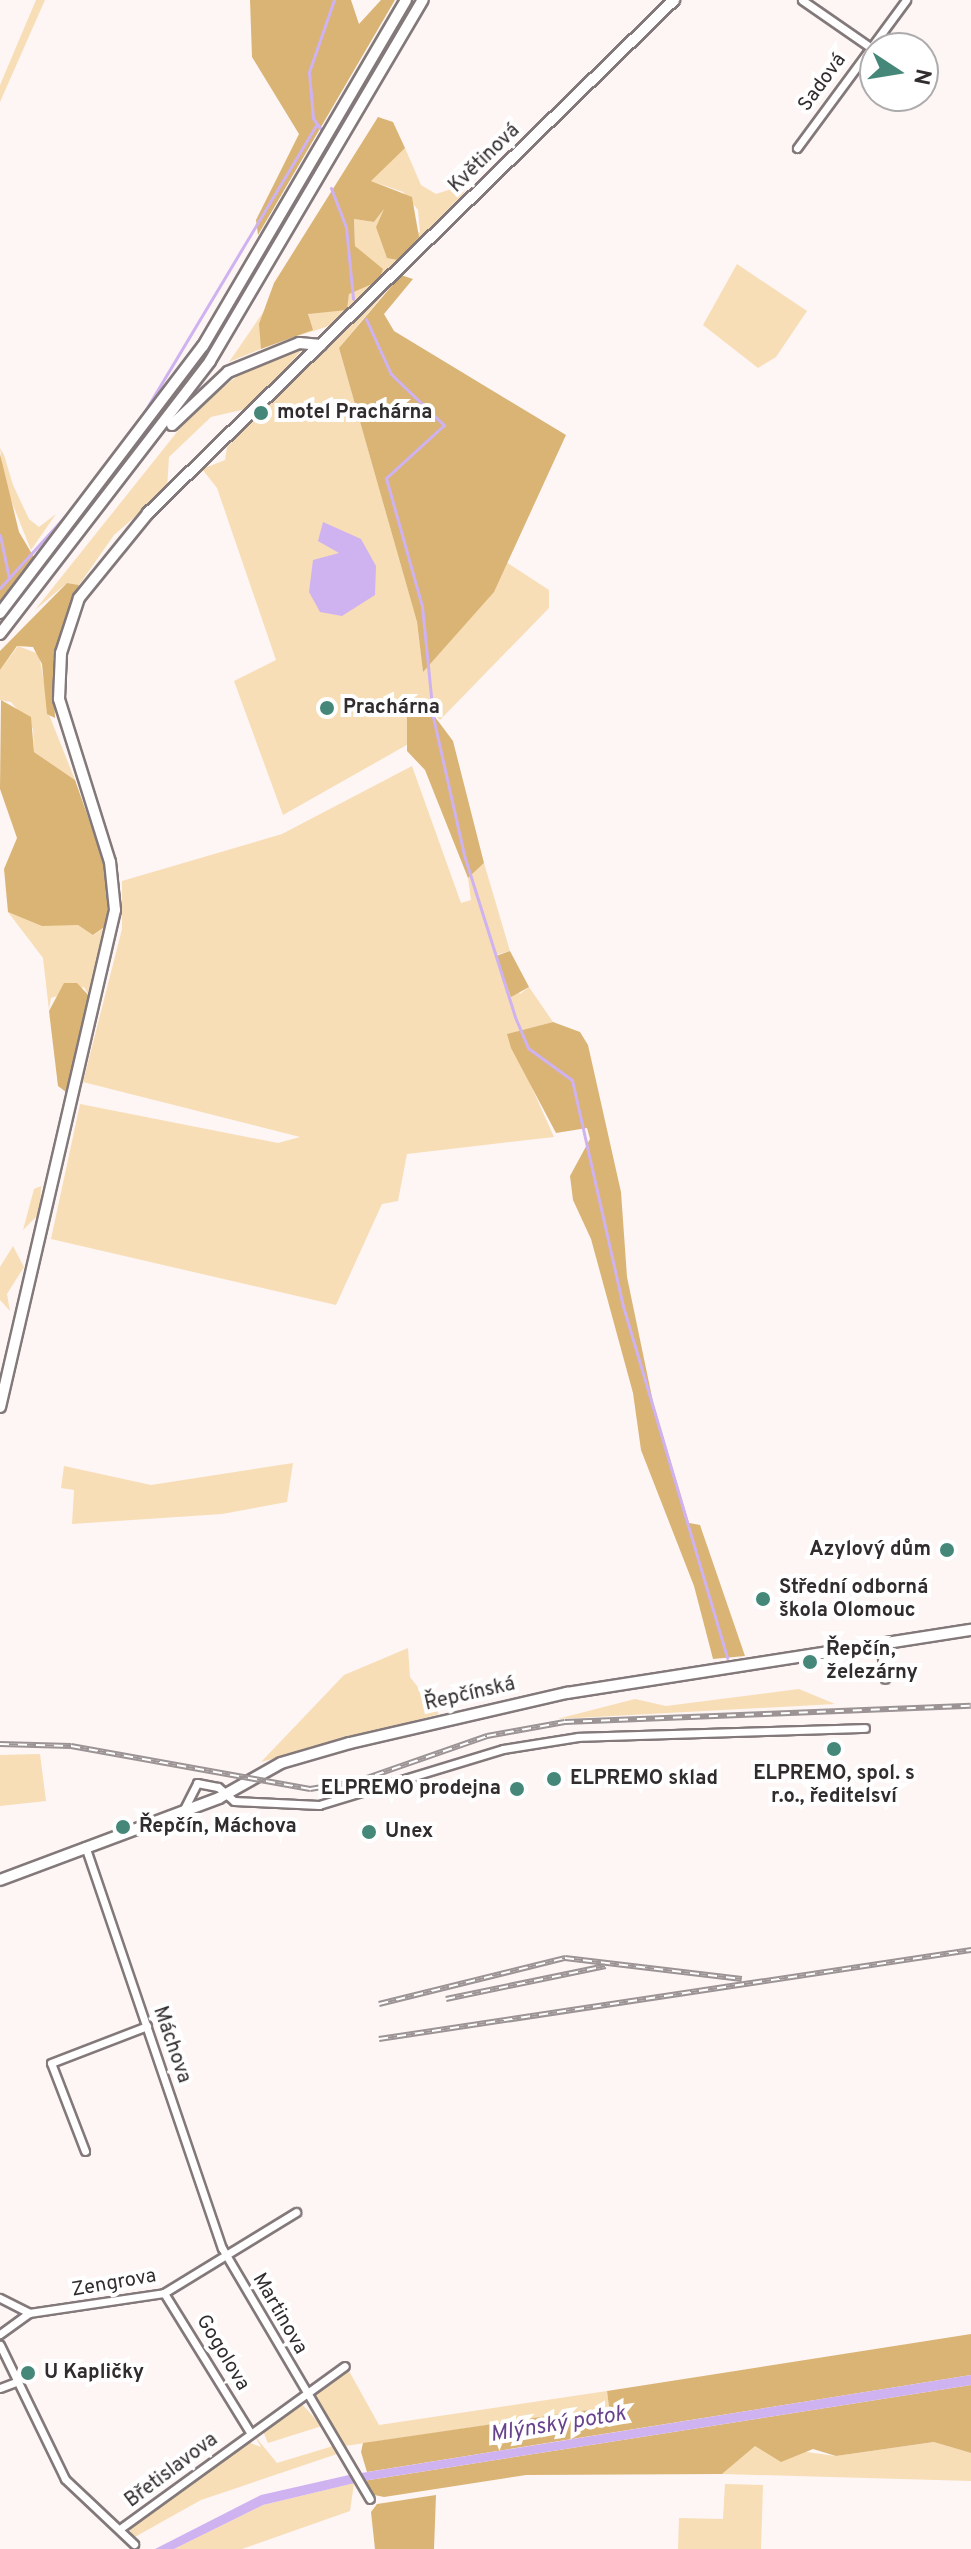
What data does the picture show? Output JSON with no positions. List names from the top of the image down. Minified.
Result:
{"streets":{"main road":["Květinová","Řepčínská"],"street":["Sadová","Máchova","Zengrova","Martinova","Gogolova","Břetislavova"]},"crossings":[["Řepčínská","Máchova"],["Máchova","Zengrova"],["Máchova","Martinova"],["Zengrova","Martinova"],["Zengrova","Gogolova"],["Martinova","Břetislavova"],["Gogolova","Břetislavova"]],"water":["Mlýnský potok"],"places":["motel Prachárna","Prachárna","Azylový dům","Střední odborná škola Olomouc","Řepčín, železárny","ELPREMO, spol. s r.o., ředitelsví","ELPREMO sklad","ELPREMO prodejna","Řepčín, Máchova","Unex","U Kapličky"],"north":"right"}
